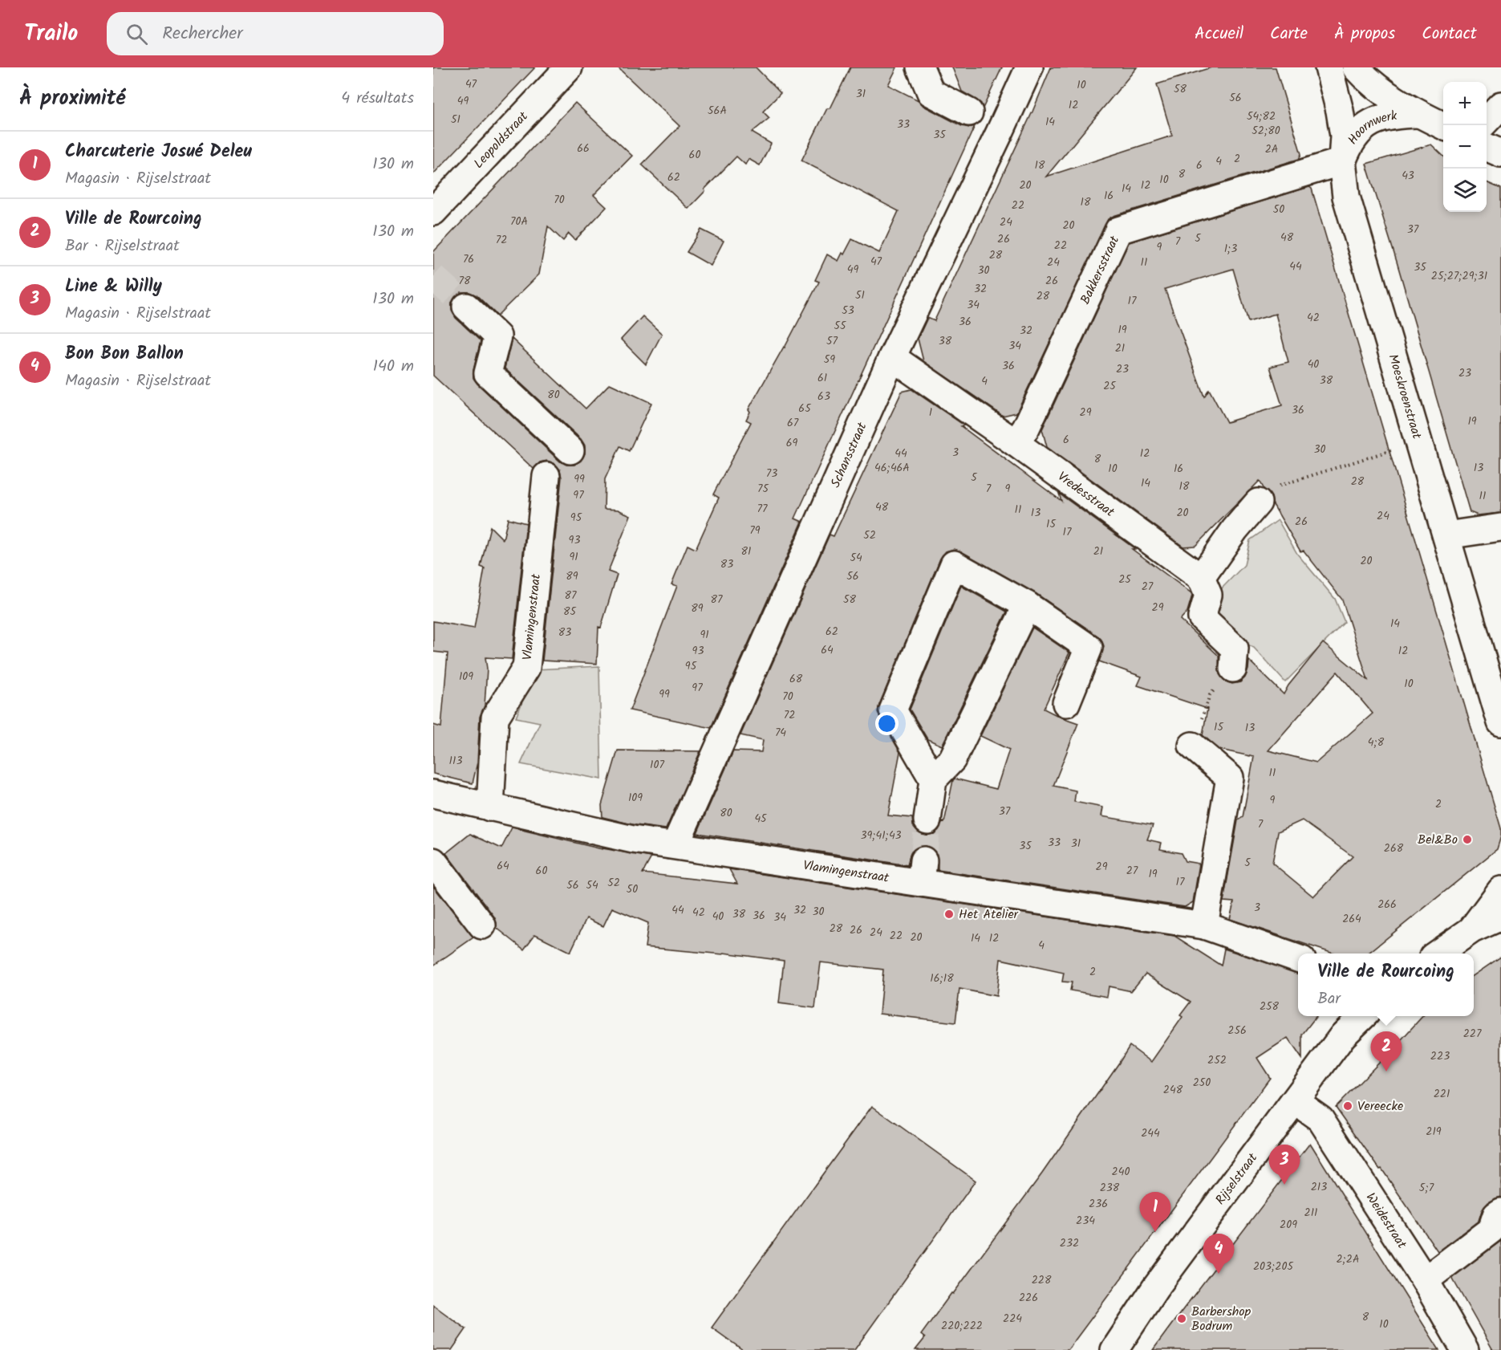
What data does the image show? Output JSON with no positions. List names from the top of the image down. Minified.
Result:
{"streets":{"street":["Hoornwerk","Leopoldstraat","Bakkersstraat","Moeskroenstraat","Schansstraat","Vredesstraat","Vlamingenstraat","Rijselstraat","Weidestraat"]},"crossings":[["Hoornwerk","Bakkersstraat"],["Hoornwerk","Moeskroenstraat"],["Bakkersstraat","Moeskroenstraat"],["Bakkersstraat","Vredesstraat"],["Schansstraat","Vredesstraat"],["Schansstraat","Vlamingenstraat"],["Rijselstraat","Weidestraat"]],"places":["Bel&Bo","Het Atelier","Vereecke","Barbershop Bodrum"],"house_numbers":["47","10","58","31","56","49","12","56A","54;82","51","14","33","52;80","35","66","2A","60","2","4","18","6","8","43","62","10","20","12","14","16","70","18","22","50","70A","24","20","37","48","5","26","72","7","22","9","1;3","28","76","47","24","11","44","35","49","30","25;27;29;31","78","26","32","51","28","17","34","53","42","36","55","19","32","57","38","34","21","59","40","36","23","23","61","38","4","25","80","63","65","36","1","29","19","67","6","69","30","3","44","12","8","46;46A","13","10","16","73","5","99","28","14","18","75","7","9","97","11","48","77","11","13","20","24","95","26","15","79","17","52","93","81","21","91","54","20","83","89","56","25","27","87","87","58","29","89","85","14","62","83","91","64","93","12","95","109","68","10","97","99","70","72","15","13","74","4;8","113","107","11","109","9","2","37","80","45","7","39;41;43","33","31","35","268","5","64","29","60","27","19","17","52","56","54","50","266","3","44","32","30","42","38","36","40","34","264","28","26","24","22","20","14","12","4","2","16;18","258","256","227","223","252","250","248","221","219","244","240","213","238","5;7","236","211","234","209","232","2;2A","203;205","228","226","8","224","10","220;222"],"page":{"header":"Trailo","search":"Rechercher","nav":["Accueil","Carte","À propos","Contact"],"heading":["À proximité","4 résultats"],"map_buttons":["+","−"],"list":[{"mark":"1","name":"Charcuterie Josué Deleu","note":"Magasin · Rijselstraat","value":"130 m"},{"mark":"2","name":"Ville de Rourcoing","note":"Bar · Rijselstraat","value":"130 m"},{"mark":"3","name":"Line & Willy","note":"Magasin · Rijselstraat","value":"130 m"},{"mark":"4","name":"Bon Bon Ballon","note":"Magasin · Rijselstraat","value":"140 m"}],"popup":["Ville de Rourcoing","Bar"],"pins":["2","3","1","4"]}}
